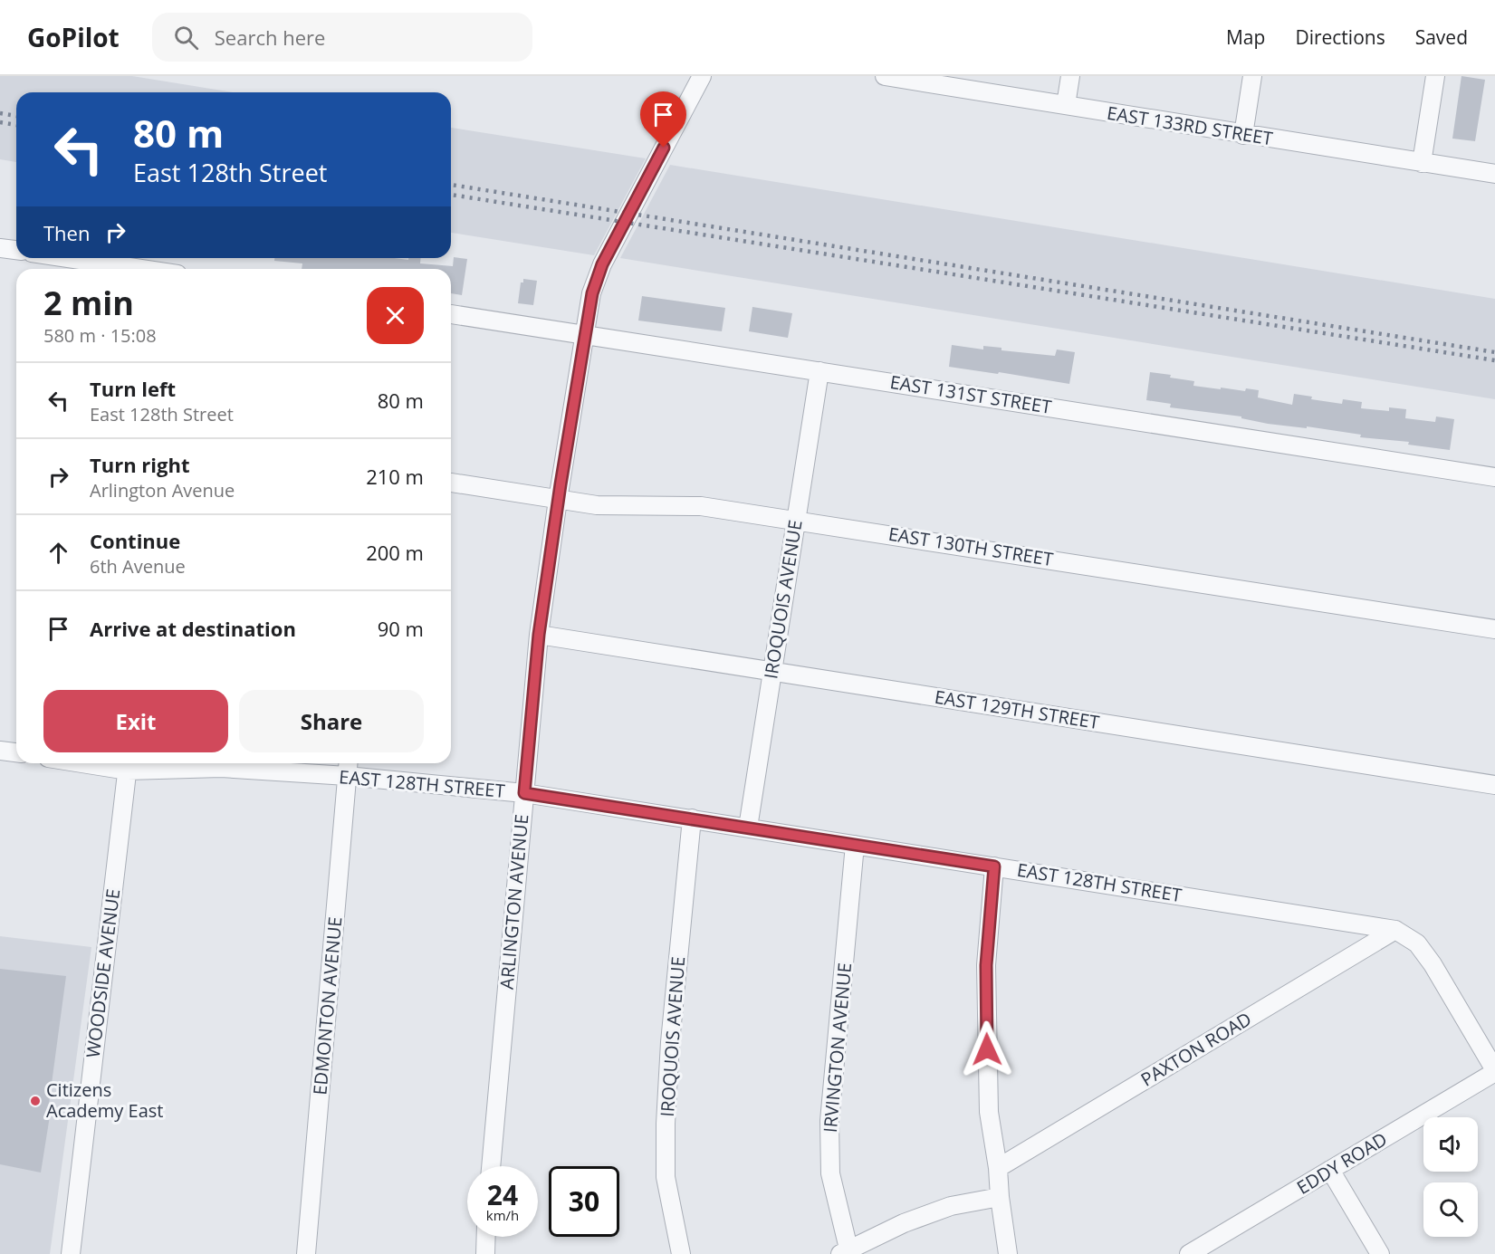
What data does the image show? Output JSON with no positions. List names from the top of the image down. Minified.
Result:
{"streets":{"street":["EAST 133RD STREET","EAST 131ST STREET","EAST 130TH STREET","IROQUOIS AVENUE","EAST 129TH STREET","EAST 128TH STREET","ARLINGTON AVENUE","WOODSIDE AVENUE","EDMONTON AVENUE","IRVINGTON AVENUE","PAXTON ROAD","EDDY ROAD"]},"crossings":[["EAST 131ST STREET","IROQUOIS AVENUE"],["EAST 131ST STREET","ARLINGTON AVENUE"],["EAST 130TH STREET","IROQUOIS AVENUE"],["EAST 130TH STREET","ARLINGTON AVENUE"],["IROQUOIS AVENUE","EAST 129TH STREET"],["IROQUOIS AVENUE","EAST 128TH STREET"],["EAST 129TH STREET","ARLINGTON AVENUE"],["EAST 128TH STREET","ARLINGTON AVENUE"],["EAST 128TH STREET","WOODSIDE AVENUE"],["EAST 128TH STREET","EDMONTON AVENUE"],["EAST 128TH STREET","IRVINGTON AVENUE"],["EAST 128TH STREET","PAXTON ROAD"],["EAST 128TH STREET","EDDY ROAD"]],"places":["Citizens Academy East"],"page":{"header":"GoPilot","search":"Search here","nav":["Map","Directions","Saved"],"turn":["80 m","East 128th Street"],"then":"Then","heading":["2 min","580 m · 15:08"],"list":[{"name":"Turn left","note":"East 128th Street","value":"80 m"},{"name":"Turn right","note":"Arlington Avenue","value":"210 m"},{"name":"Continue","note":"6th Avenue","value":"200 m"},{"name":"Arrive at destination","value":"90 m"}],"buttons":["Exit","Share"],"speed":"24 km/h","limit":"30"}}
